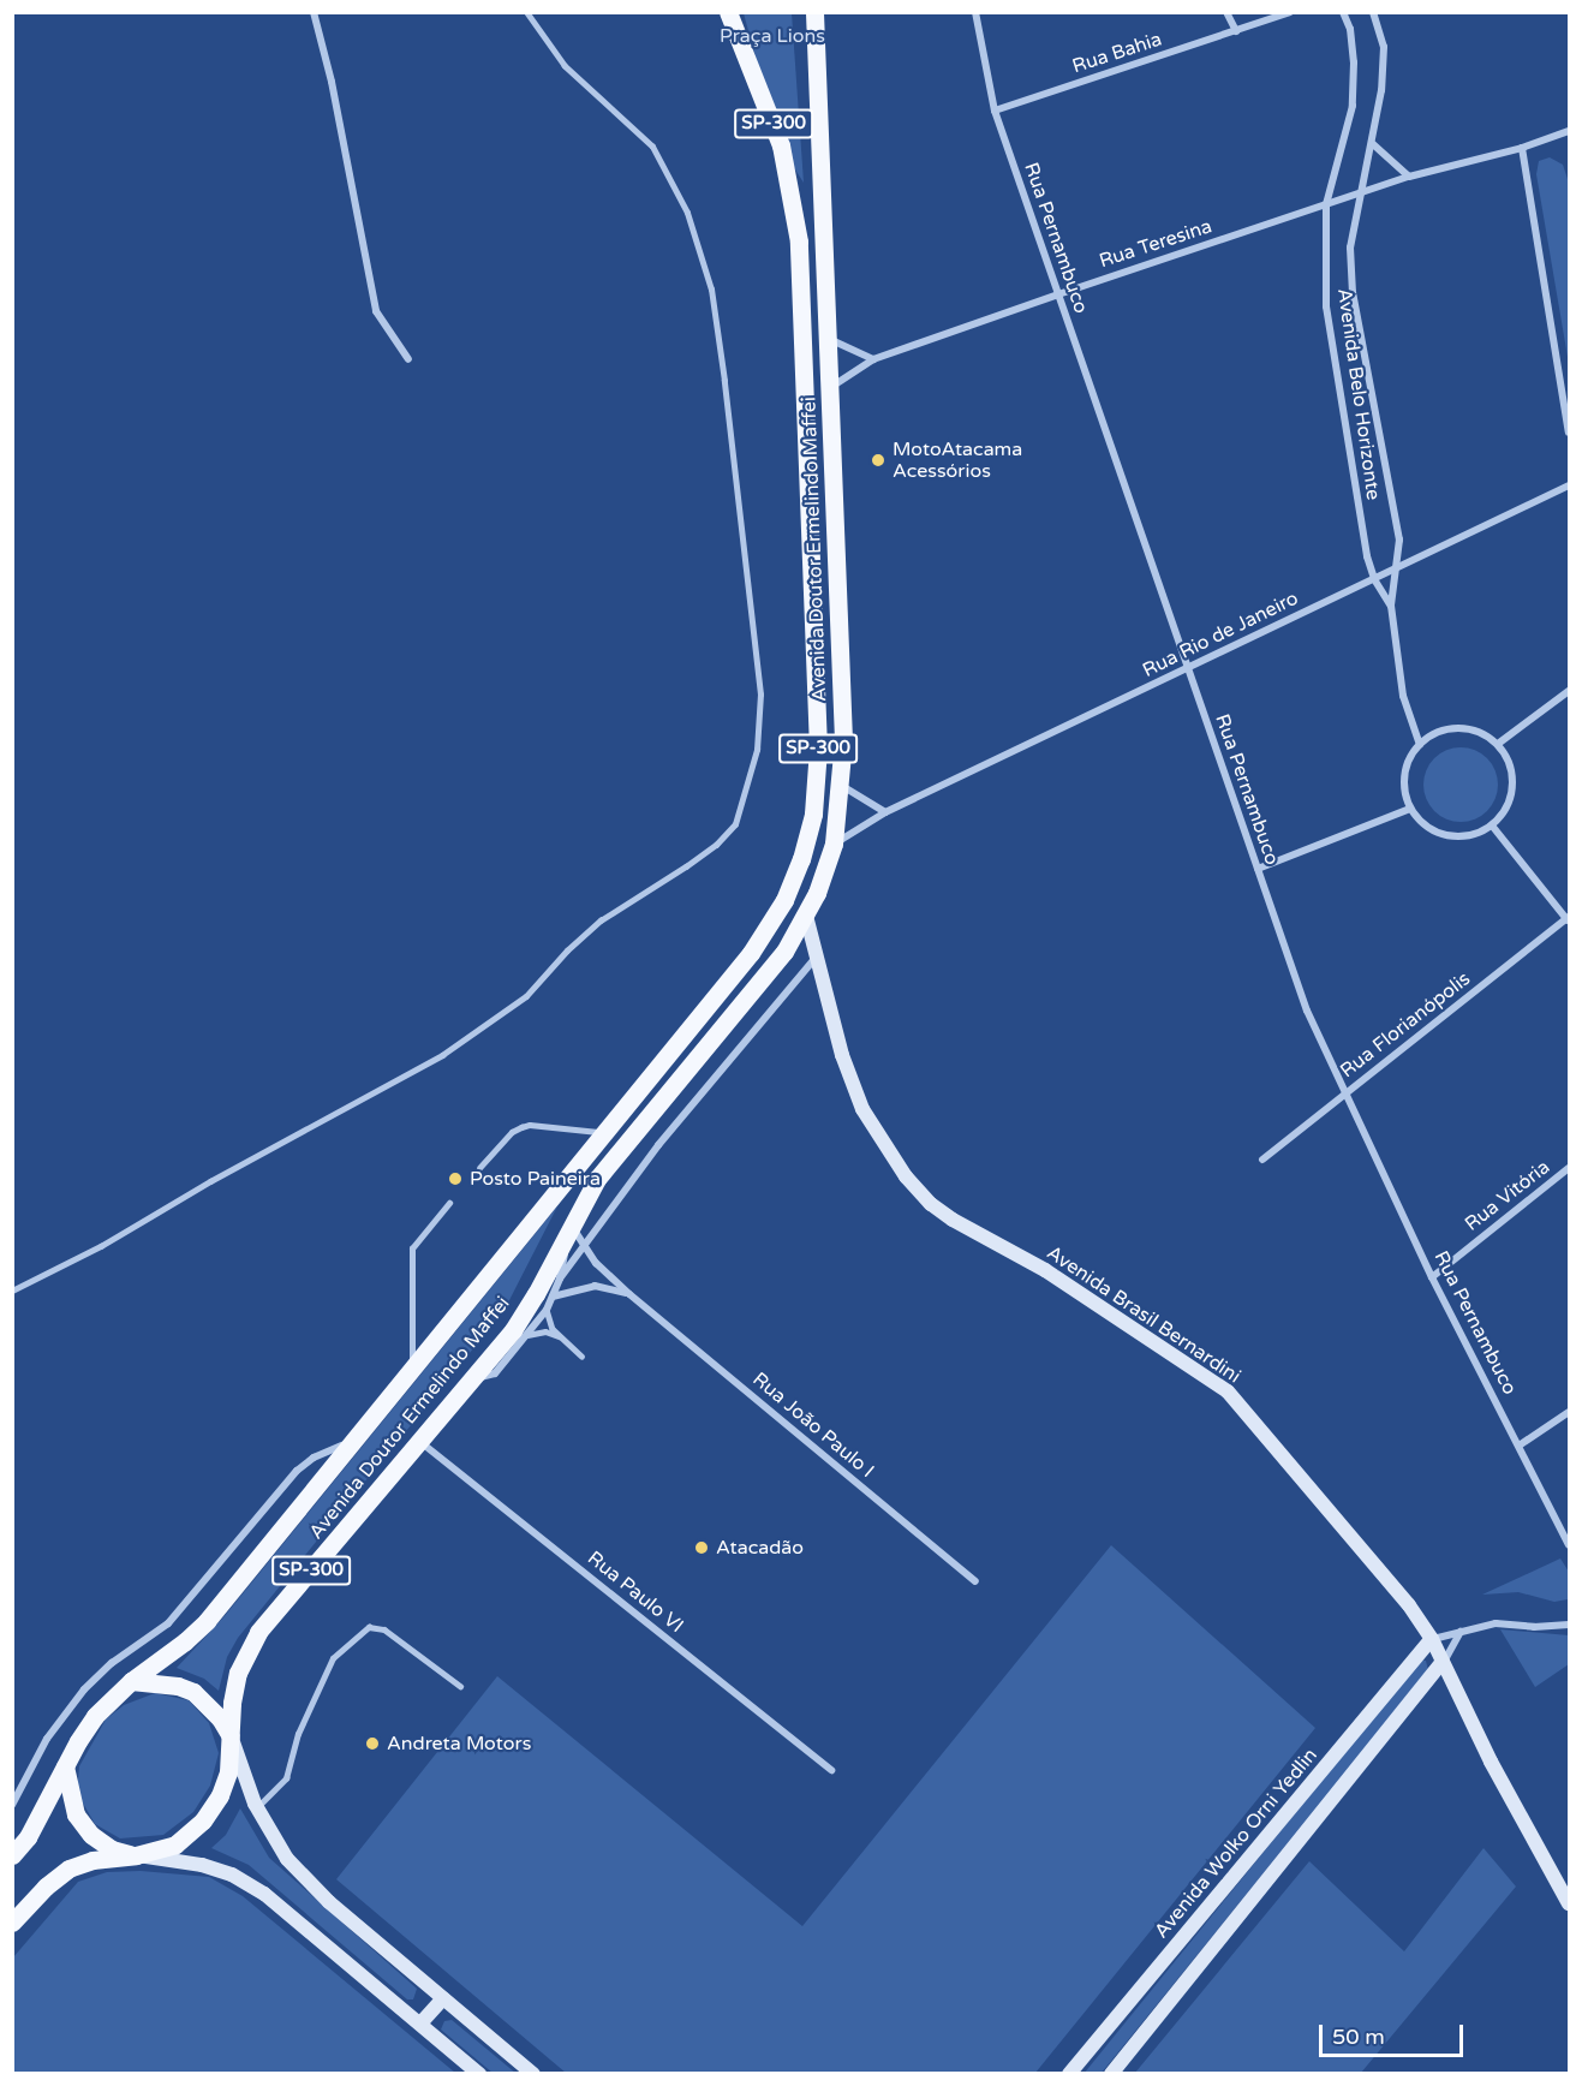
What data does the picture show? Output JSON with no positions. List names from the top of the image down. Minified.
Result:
{"streets":{"main road":["SP-300","Avenida Doutor Ermelindo Maffei"],"street":["Rua Bahia","Rua Pernambuco","Rua Teresina","Avenida Belo Horizonte","Rua Rio de Janeiro","Rua Florianópolis","Rua Vitória","Avenida Brasil Bernardini","Rua João Paulo I","Rua Paulo VI","Avenida Wolko Orni Yedlin"]},"crossings":[["Rua Bahia","Rua Pernambuco"],["Rua Pernambuco","Rua Teresina"],["Rua Pernambuco","Rua Rio de Janeiro"],["Rua Pernambuco","Rua Florianópolis"],["Rua Pernambuco","Rua Vitória"],["Rua Teresina","Avenida Belo Horizonte"],["Rua Teresina","Avenida Doutor Ermelindo Maffei"],["Avenida Belo Horizonte","Rua Rio de Janeiro"],["Avenida Doutor Ermelindo Maffei","Rua Rio de Janeiro"],["Avenida Doutor Ermelindo Maffei","Avenida Brasil Bernardini"],["Avenida Doutor Ermelindo Maffei","Rua João Paulo I"],["Avenida Doutor Ermelindo Maffei","Rua Paulo VI"],["Avenida Brasil Bernardini","Avenida Wolko Orni Yedlin"]],"parks":["Praça Lions"],"places":["MotoAtacama Acessórios","Posto Paineira","Atacadão","Andreta Motors"],"scale_bar":"50 m"}
